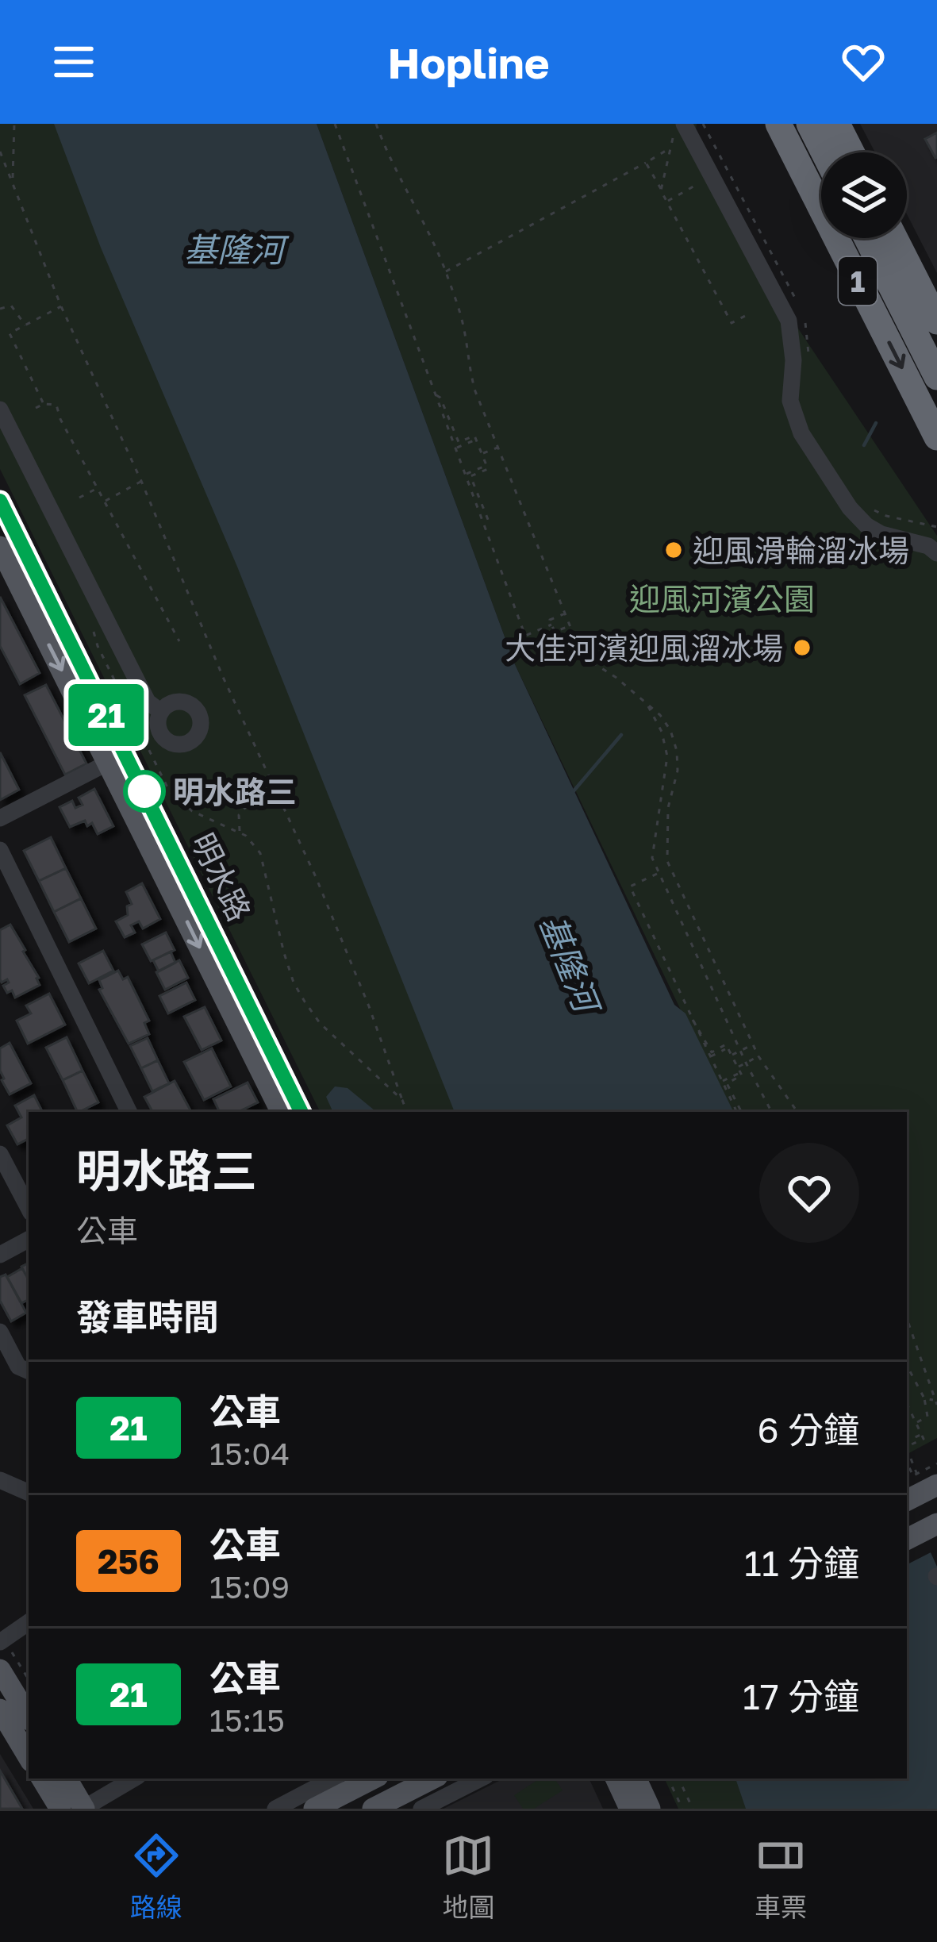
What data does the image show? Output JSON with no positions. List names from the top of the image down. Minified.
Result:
{"streets":{"highway":["1"],"main road":["明水路"]},"water":["基隆河"],"parks":["迎風河濱公園"],"places":["迎風滑輪溜冰場","大佳河濱迎風溜冰場","明水路三"],"lines":["bus line 21"],"page":{"header":"Hopline","on_map":"21","heading":[["明水路三","公車"],"發車時間"],"list":[{"mark":"21","name":"公車","note":"15:04","value":"6 分鐘"},{"mark":"256","name":"公車","note":"15:09","value":"11 分鐘"},{"mark":"21","name":"公車","note":"15:15","value":"17 分鐘"}],"tabs":["路線","地圖","車票"]}}
